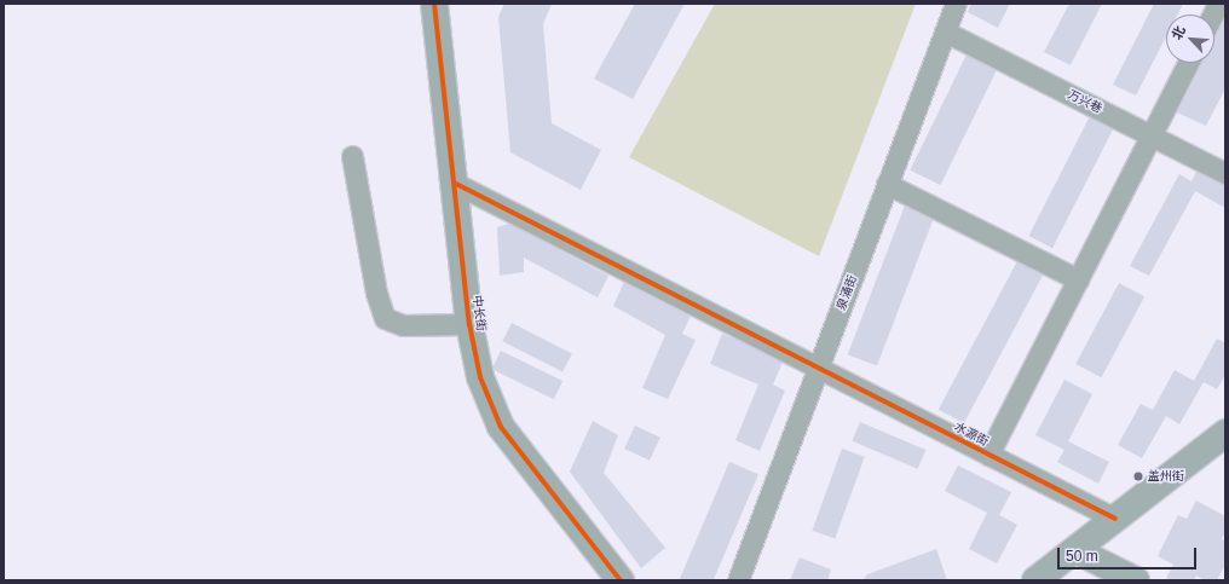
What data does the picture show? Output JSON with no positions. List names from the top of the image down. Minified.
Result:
{"streets":{"street":["万兴巷","泉涌街","中长街","水源街"]},"crossings":[["万兴巷","泉涌街"],["泉涌街","水源街"],["中长街","水源街"]],"places":["盖州街"],"scale_bar":"50 m","north":"top left"}
